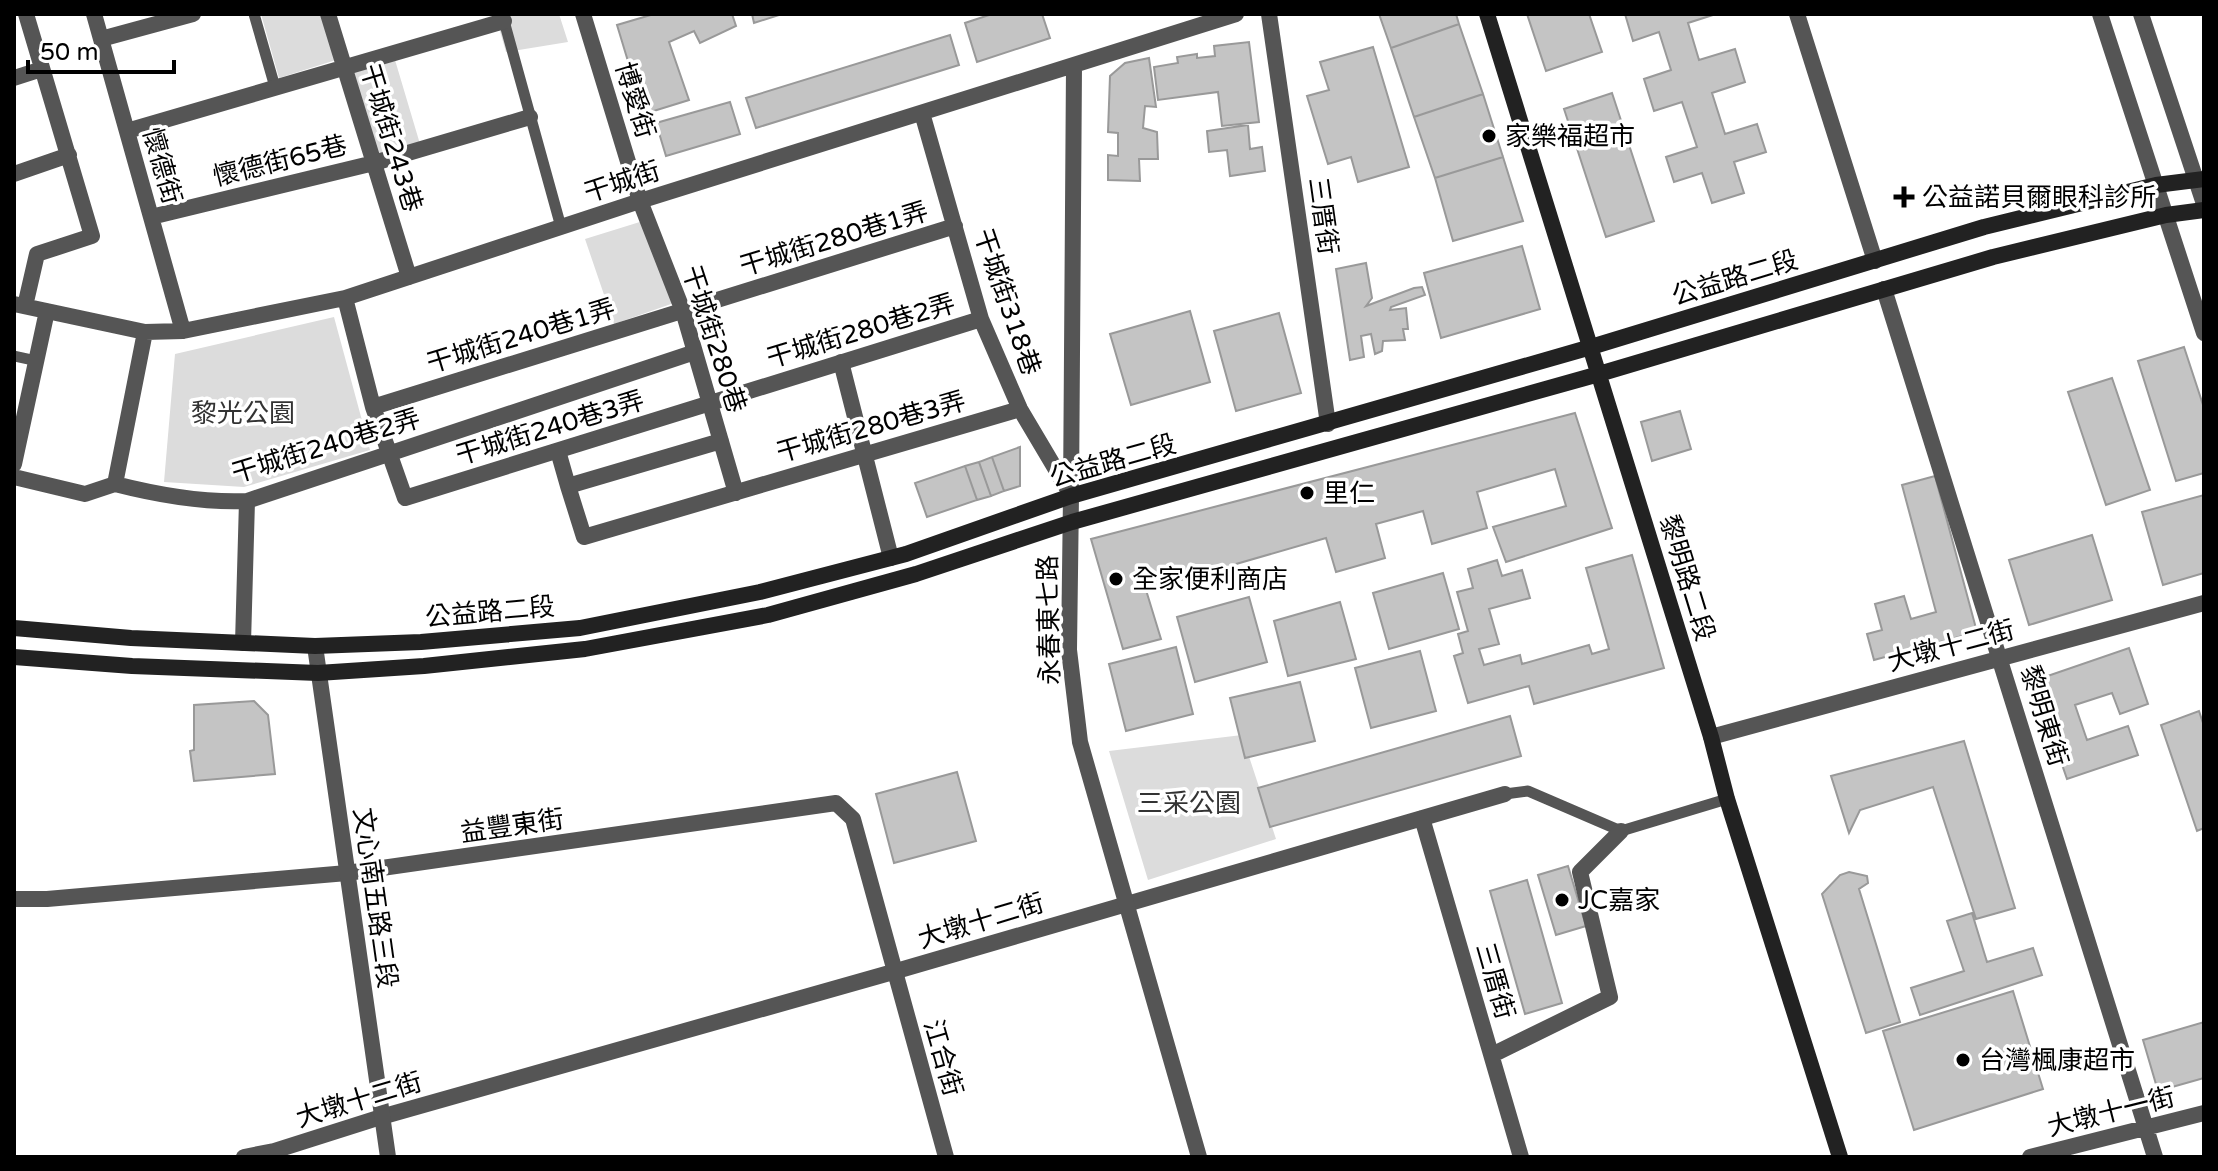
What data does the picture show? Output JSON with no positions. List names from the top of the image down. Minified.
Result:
{"streets":{"main road":["公益路二段","黎明路二段"],"street":["博愛街","干城街243巷","懷德街65巷","懷德街","干城街","三厝街","干城街280巷1弄","干城街318巷","干城街280巷2弄","干城街240巷1弄","干城街280巷","干城街280巷3弄","干城街240巷3弄","干城街240巷2弄","永春東七路","大墩十二街","黎明東街","益豐東街","文心南五路三段","江合街","大墩十一街"]},"crossings":[["博愛街","干城街"],["博愛街","干城街280巷"],["干城街243巷","懷德街65巷"],["干城街243巷","干城街"],["懷德街65巷","懷德街"],["懷德街","干城街"],["干城街","干城街318巷"],["干城街","干城街280巷"],["干城街","永春東七路"],["三厝街","公益路二段"],["三厝街","大墩十二街"],["干城街280巷1弄","干城街318巷"],["干城街280巷1弄","干城街240巷1弄"],["干城街280巷1弄","干城街280巷"],["公益路二段","干城街318巷"],["公益路二段","黎明路二段"],["公益路二段","永春東七路"],["公益路二段","黎明東街"],["公益路二段","文心南五路三段"],["干城街318巷","干城街280巷2弄"],["干城街318巷","干城街280巷3弄"],["干城街318巷","永春東七路"],["干城街280巷2弄","干城街280巷"],["干城街280巷2弄","干城街240巷3弄"],["干城街240巷1弄","干城街280巷"],["干城街280巷","干城街280巷3弄"],["干城街280巷","干城街240巷3弄"],["干城街280巷","干城街240巷2弄"],["干城街240巷3弄","干城街240巷2弄"],["黎明路二段","大墩十二街"],["永春東七路","大墩十二街"],["大墩十二街","黎明東街"],["大墩十二街","益豐東街"],["大墩十二街","文心南五路三段"],["大墩十二街","江合街"],["黎明東街","大墩十一街"],["益豐東街","文心南五路三段"],["益豐東街","江合街"]],"parks":["黎光公園","三采公園"],"places":{"other":["家樂福超市","里仁","全家便利商店","JC嘉家","台灣楓康超市"],"health":["公益諾貝爾眼科診所"]},"scale_bar":"50 m"}
